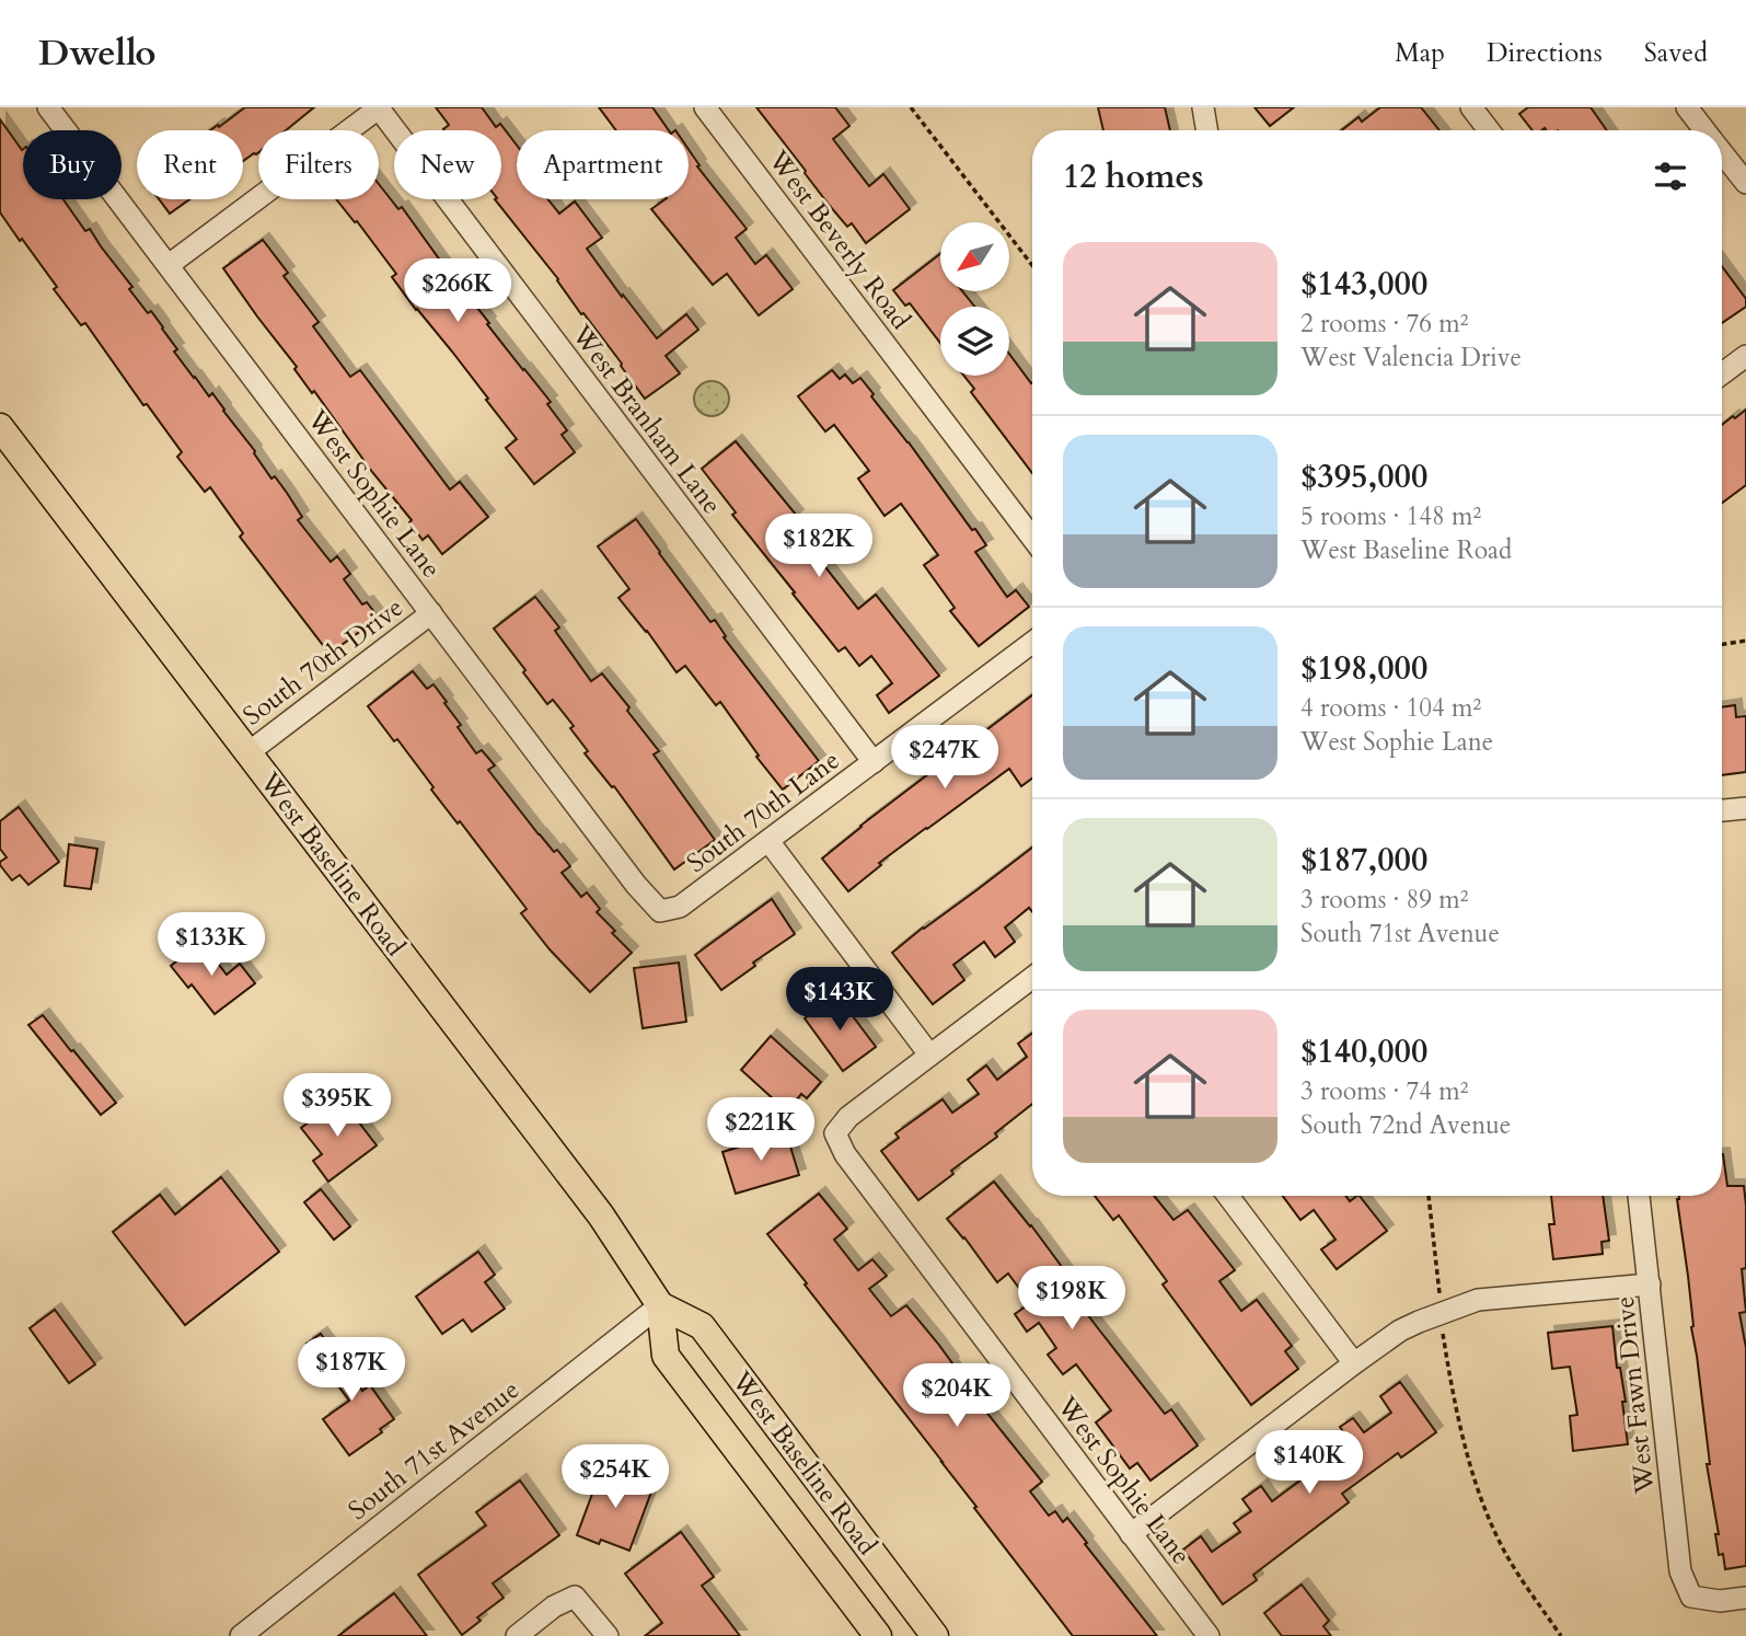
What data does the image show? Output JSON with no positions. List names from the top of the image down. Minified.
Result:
{"streets":{"main road":["West Baseline Road"],"street":["West Beverly Road","West Branham Lane","West Sophie Lane","South 70th Drive","South 70th Lane","West Fawn Drive","South 71st Avenue"]},"crossings":[["West Branham Lane","South 70th Lane"],["West Sophie Lane","South 70th Drive"],["West Sophie Lane","South 70th Lane"],["South 70th Drive","West Baseline Road"],["West Baseline Road","South 71st Avenue"]],"north":"bottom left","page":{"header":"Dwello","nav":["Map","Directions","Saved"],"chip":["Buy","Rent","Filters","New","Apartment"],"heading":"12 homes","list":[{"name":"$143,000","note":"2 rooms · 76 m² · West Valencia Drive"},{"name":"$395,000","note":"5 rooms · 148 m² · West Baseline Road"},{"name":"$198,000","note":"4 rooms · 104 m² · West Sophie Lane"},{"name":"$187,000","note":"3 rooms · 89 m² · South 71st Avenue"},{"name":"$140,000","note":"3 rooms · 74 m² · South 72nd Avenue"}],"price":["$266K","$182K","$247K","$133K","$143K","$395K","$221K","$198K","$187K","$204K","$140K","$254K"]}}
